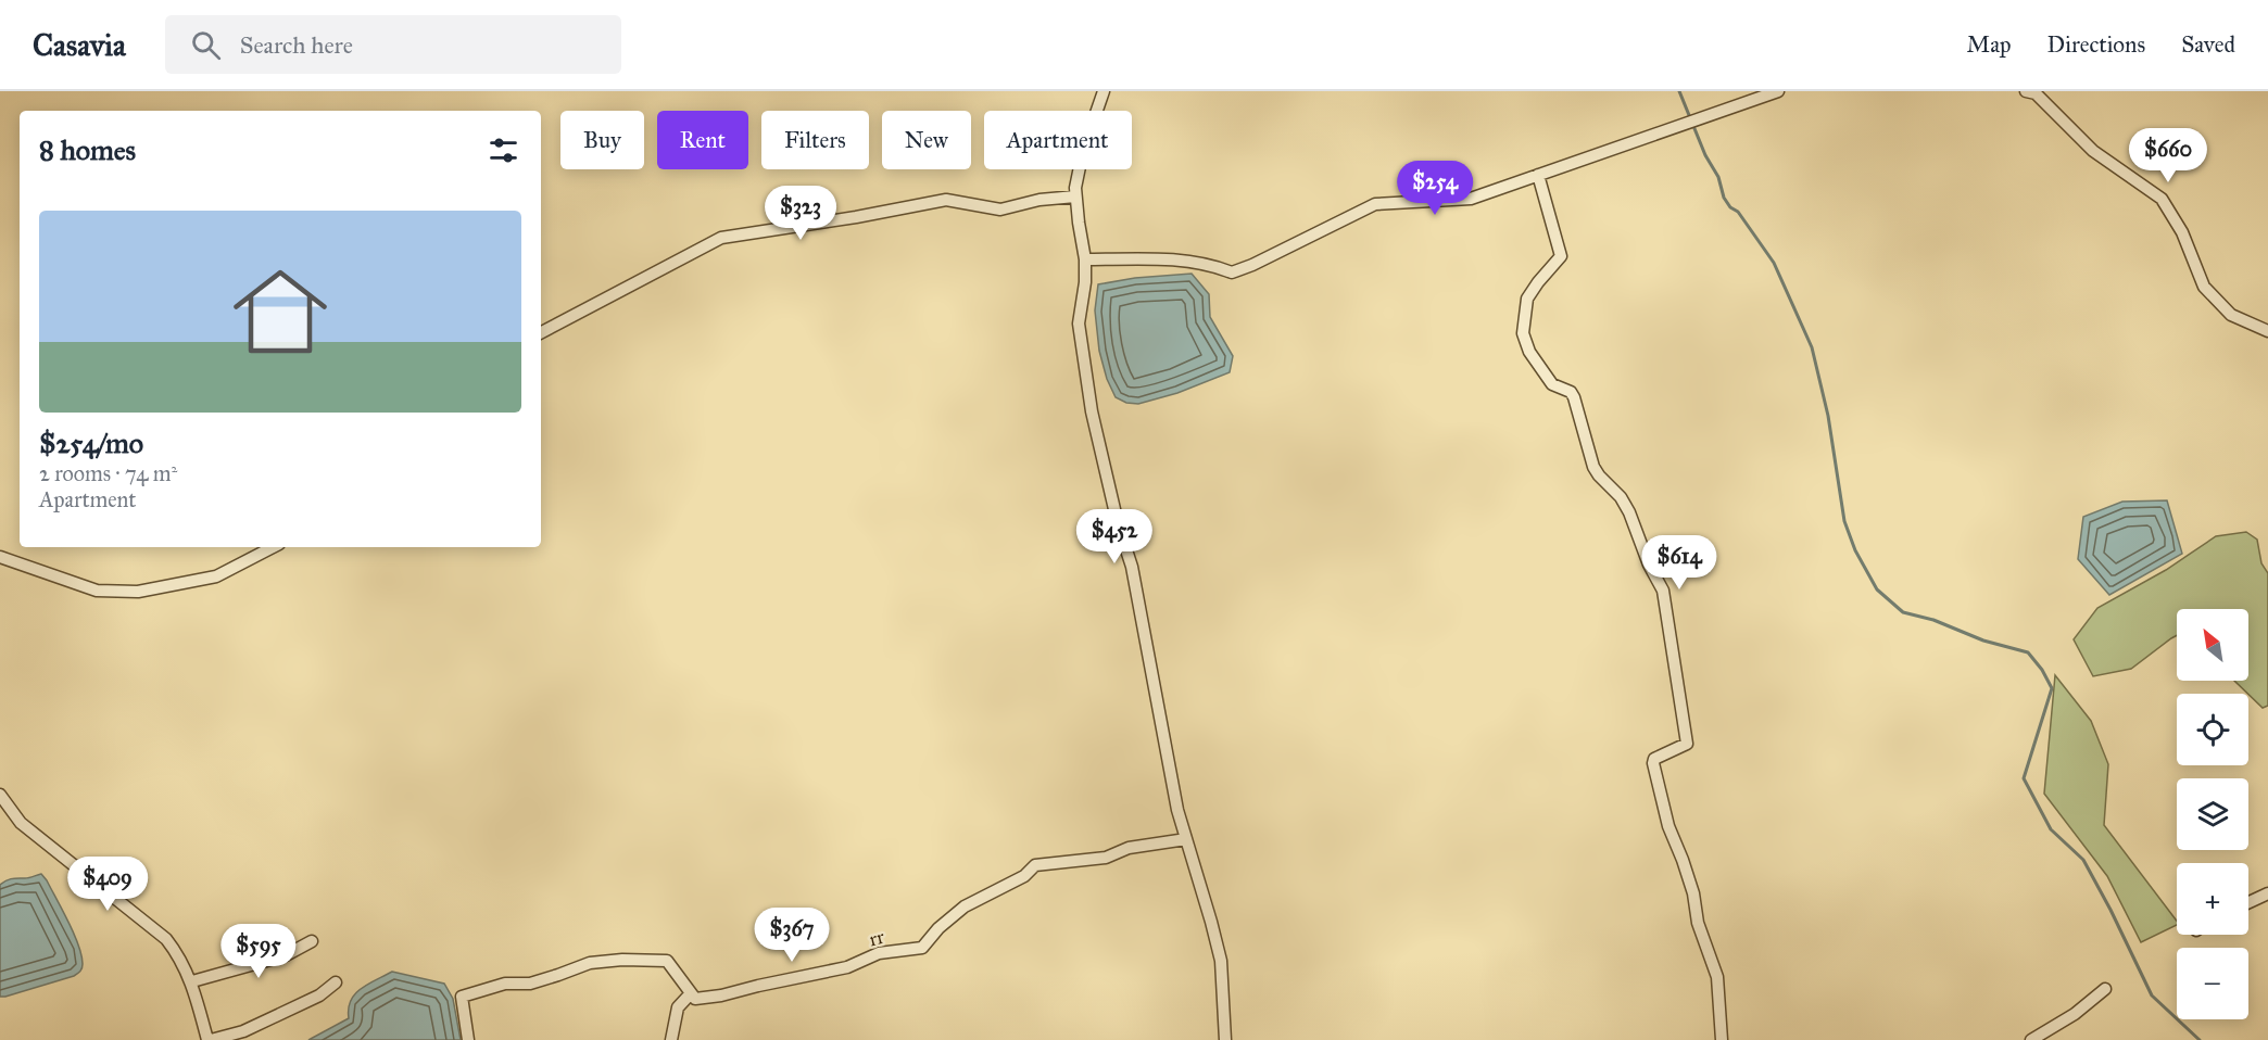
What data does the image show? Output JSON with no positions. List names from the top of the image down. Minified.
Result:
{"streets":{"street":["rr"]},"north":"top left","page":{"header":"Casavia","search":"Search here","nav":["Map","Directions","Saved"],"chip":["Buy","Rent","Filters","New","Apartment"],"heading":"8 homes","price":["$660","$254","$323","$452","$614","$409","$367","$595"],"list":[{"name":"$254/mo","note":"2 rooms · 74 m² · Apartment"}],"map_buttons":["+","−"]}}
